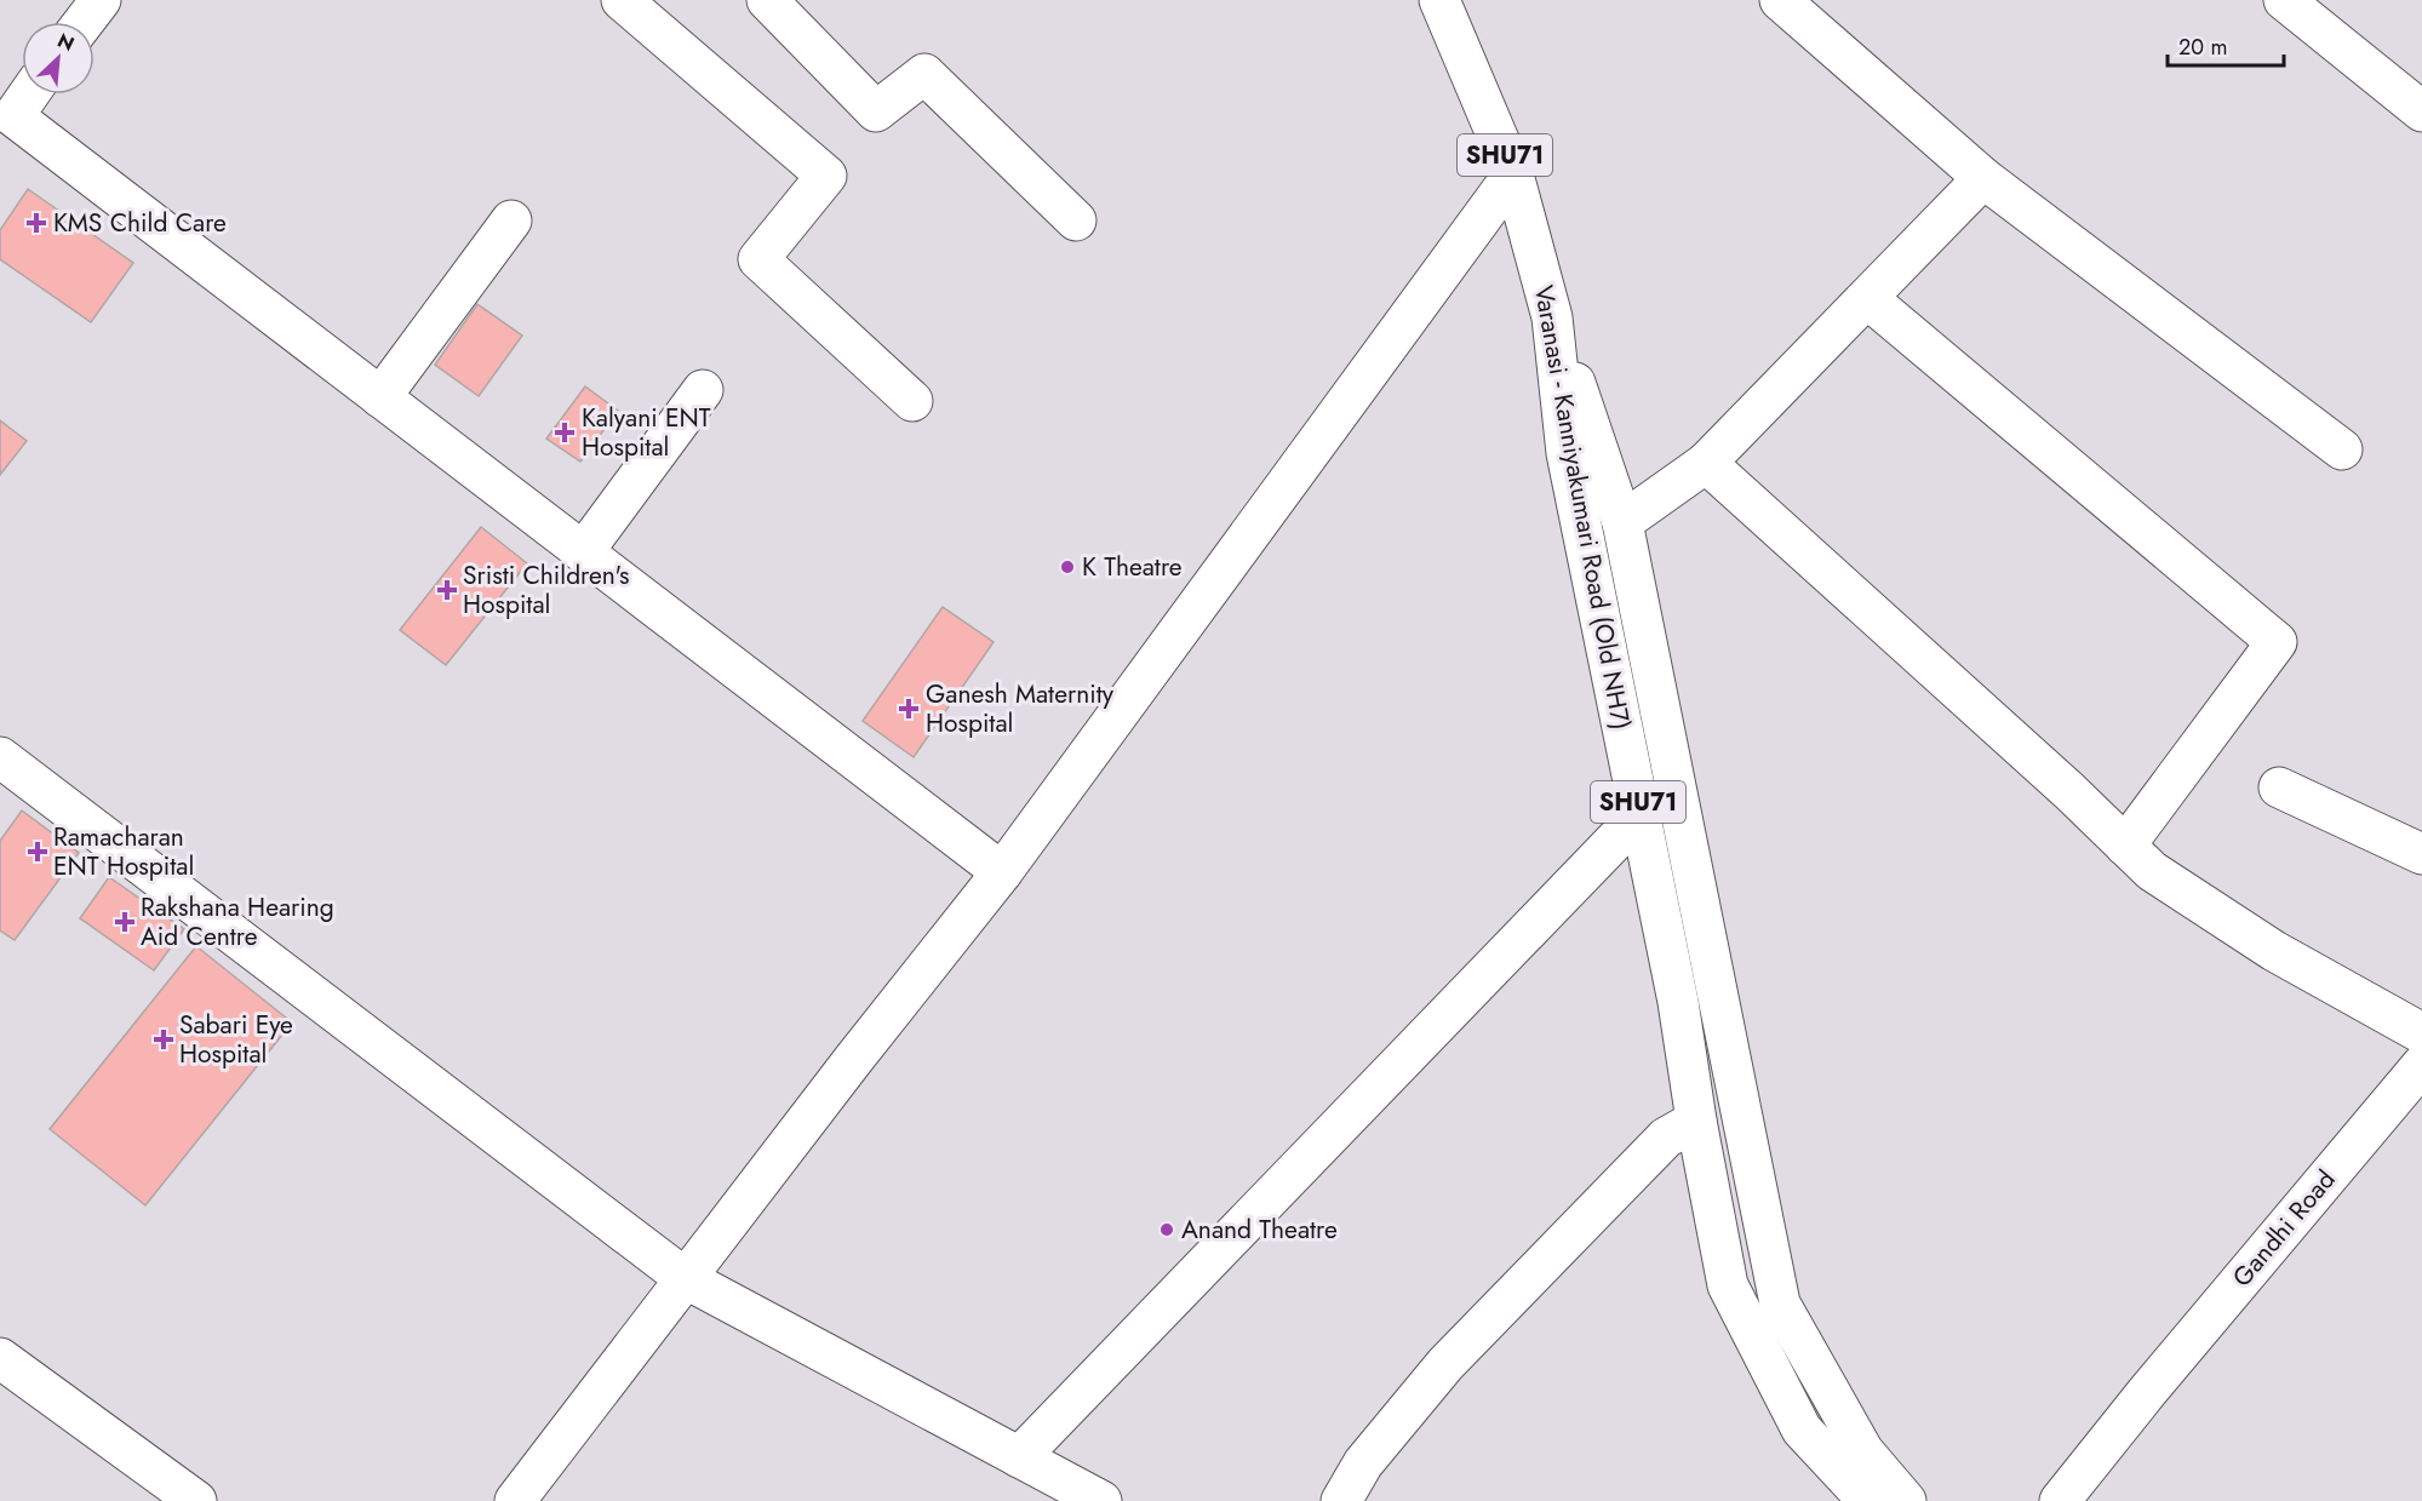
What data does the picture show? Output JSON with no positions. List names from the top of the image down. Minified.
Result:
{"streets":{"street":["SHU71","Varanasi - Kanniyakumari Road (Old NH7)","Gandhi Road"]},"places":{"health":["KMS Child Care","Kalyani ENT Hospital","Sristi Children's Hospital","Ganesh Maternity Hospital","Ramacharan ENT Hospital","Rakshana Hearing Aid Centre","Sabari Eye Hospital"],"other":["K Theatre","Anand Theatre"]},"scale_bar":"20 m","north":"top right"}
